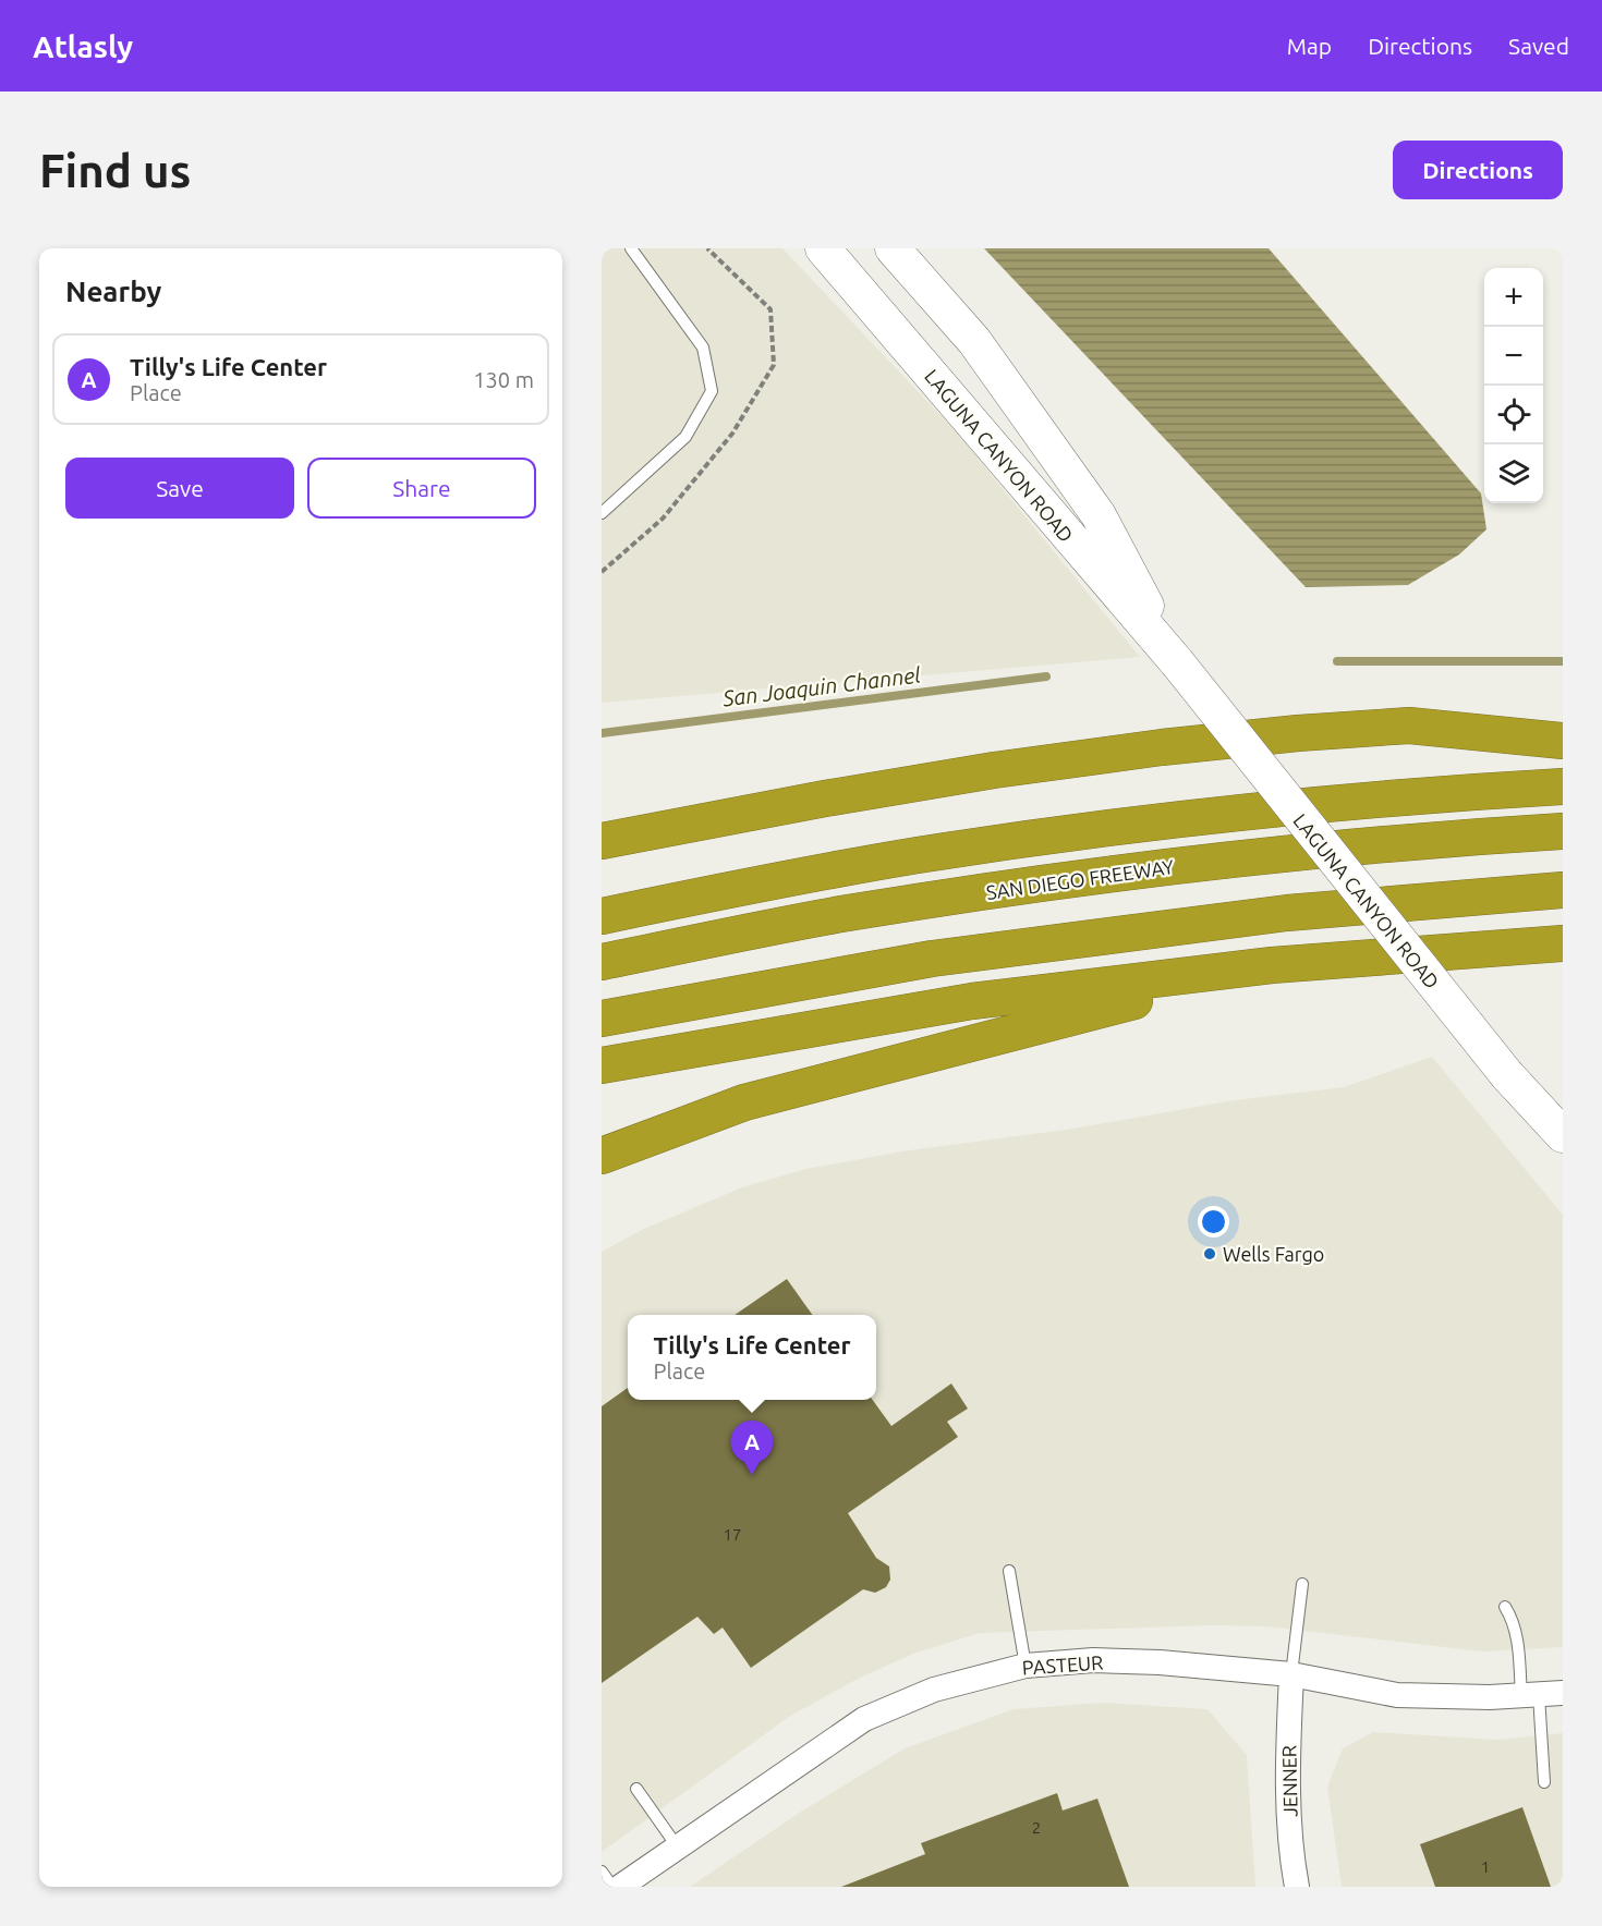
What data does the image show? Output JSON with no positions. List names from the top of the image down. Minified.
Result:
{"streets":{"highway":["SAN DIEGO FREEWAY"],"main road":["LAGUNA CANYON ROAD"],"street":["PASTEUR","JENNER"]},"crossings":[["PASTEUR","JENNER"]],"water":["San Joaquin Channel"],"places":["Wells Fargo"],"house_numbers":["17","2","1"],"page":{"header":"Atlasly","nav":["Map","Directions","Saved"],"buttons":["Directions",["Save","Share"]],"title":"Find us","heading":"Nearby","map_buttons":["+","−"],"list":[{"mark":"A","name":"Tilly's Life Center","note":"Place","value":"130 m"}],"popup":["Tilly's Life Center","Place"],"pins":"A"}}
